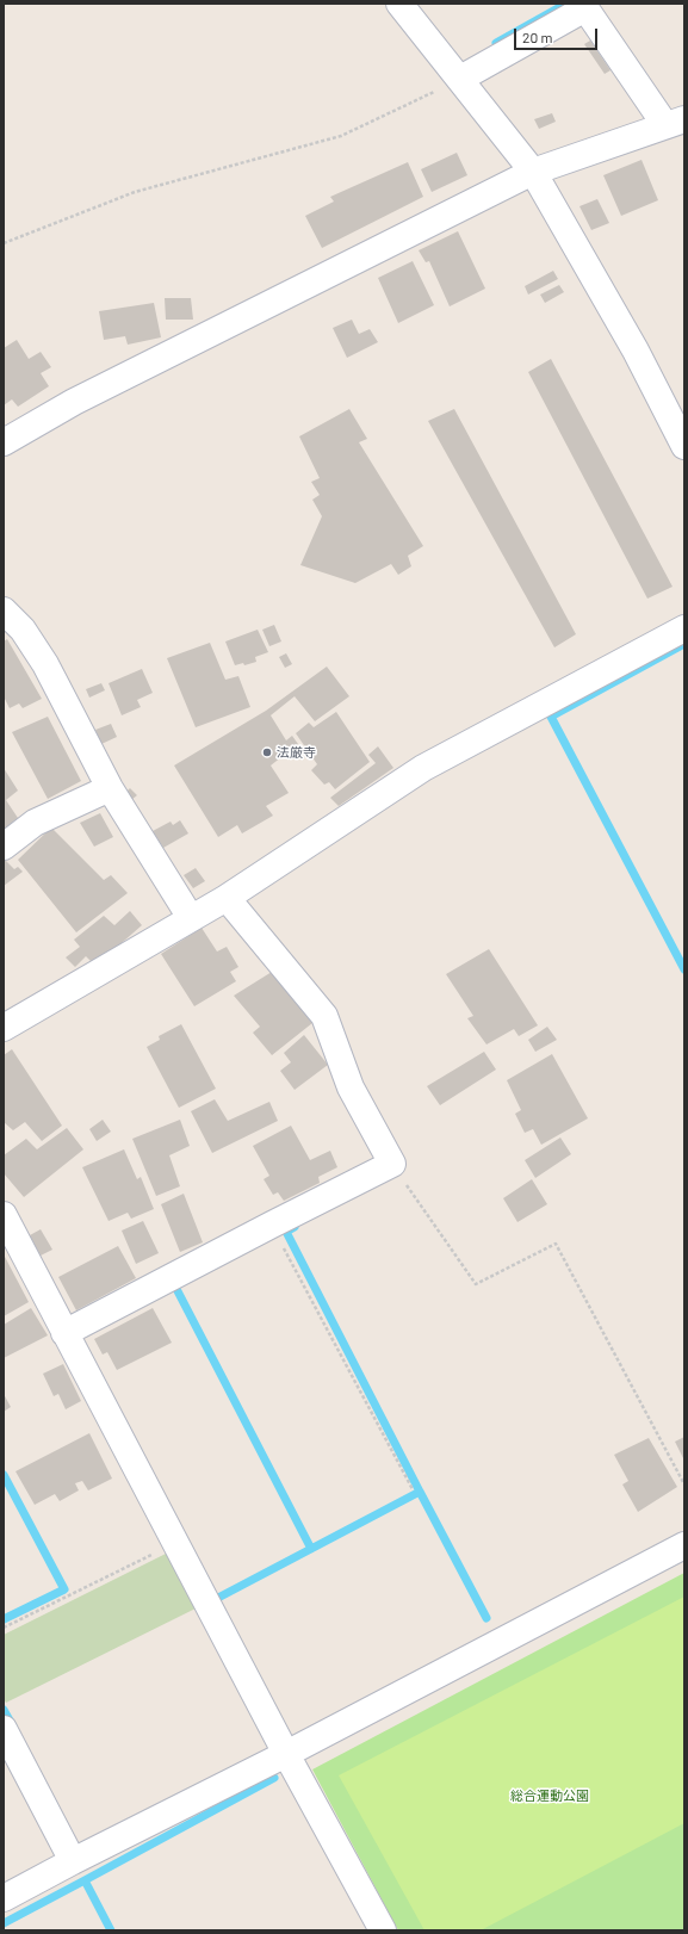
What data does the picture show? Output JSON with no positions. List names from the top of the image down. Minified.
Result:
{"parks":["総合運動公園"],"places":["法厳寺"],"scale_bar":"20 m"}
